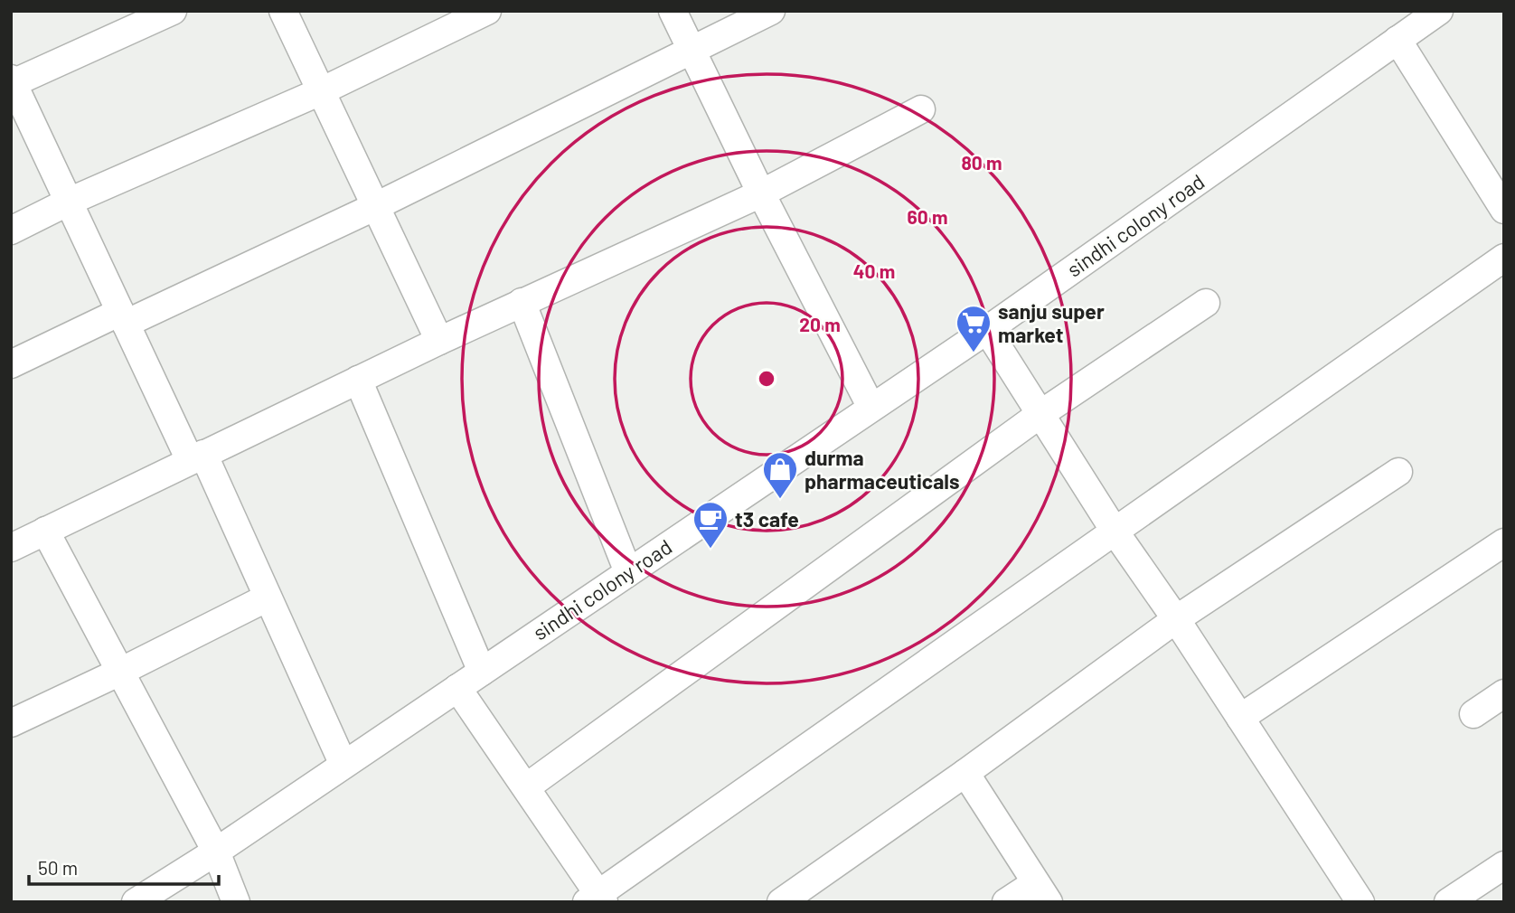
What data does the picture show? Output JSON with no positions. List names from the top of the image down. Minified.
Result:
{"streets":{"street":["sindhi colony road"]},"places":{"supermarket":["sanju super market"],"shop":["durma pharmaceuticals"],"cafe":["t3 cafe"]},"scale_bar":"50 m","rings":["80 m","60 m","40 m","20 m"]}
